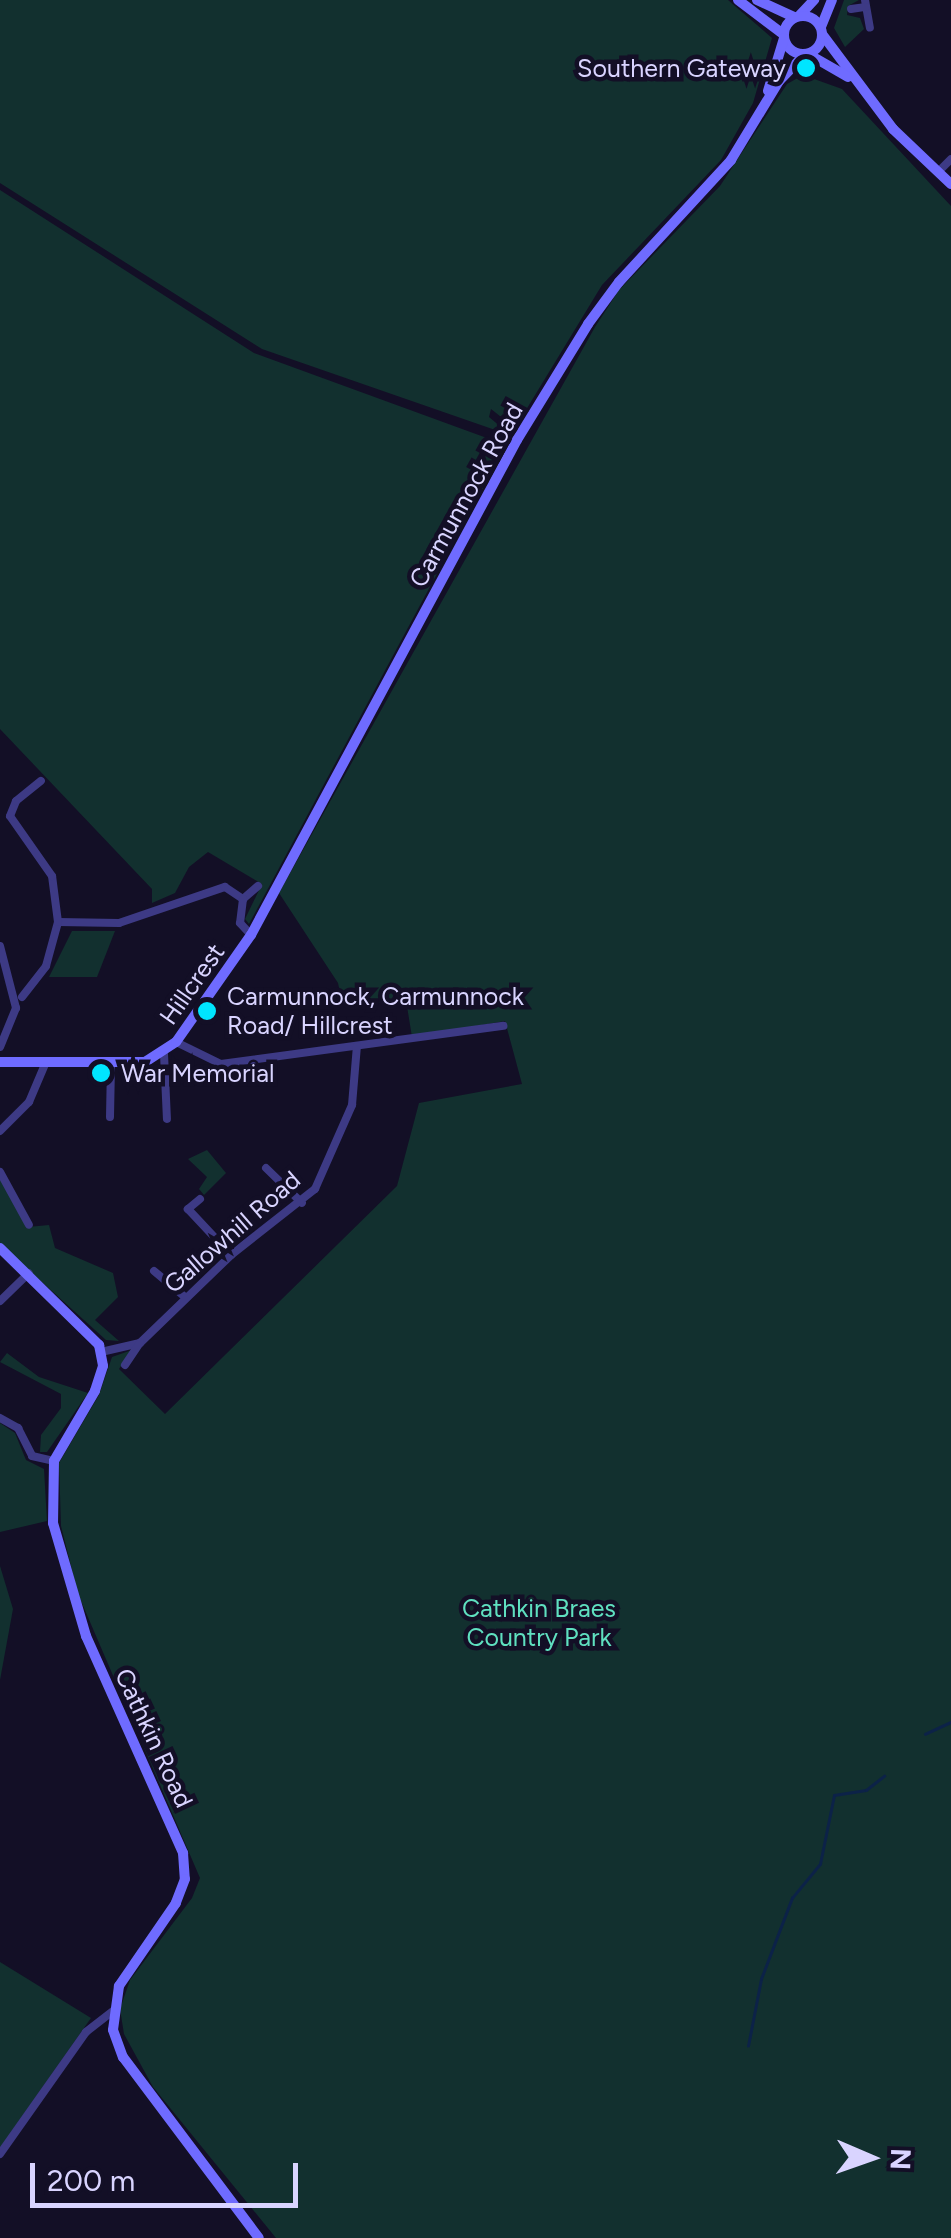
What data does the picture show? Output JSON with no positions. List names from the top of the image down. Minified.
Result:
{"streets":{"street":["Carmunnock Road","Hillcrest","Gallowhill Road","Cathkin Road"]},"crossings":[["Carmunnock Road","Hillcrest"]],"parks":["Cathkin Braes Country Park"],"places":["Southern Gateway","Carmunnock, Carmunnock Road/ Hillcrest","War Memorial"],"scale_bar":"200 m","north":"right"}
